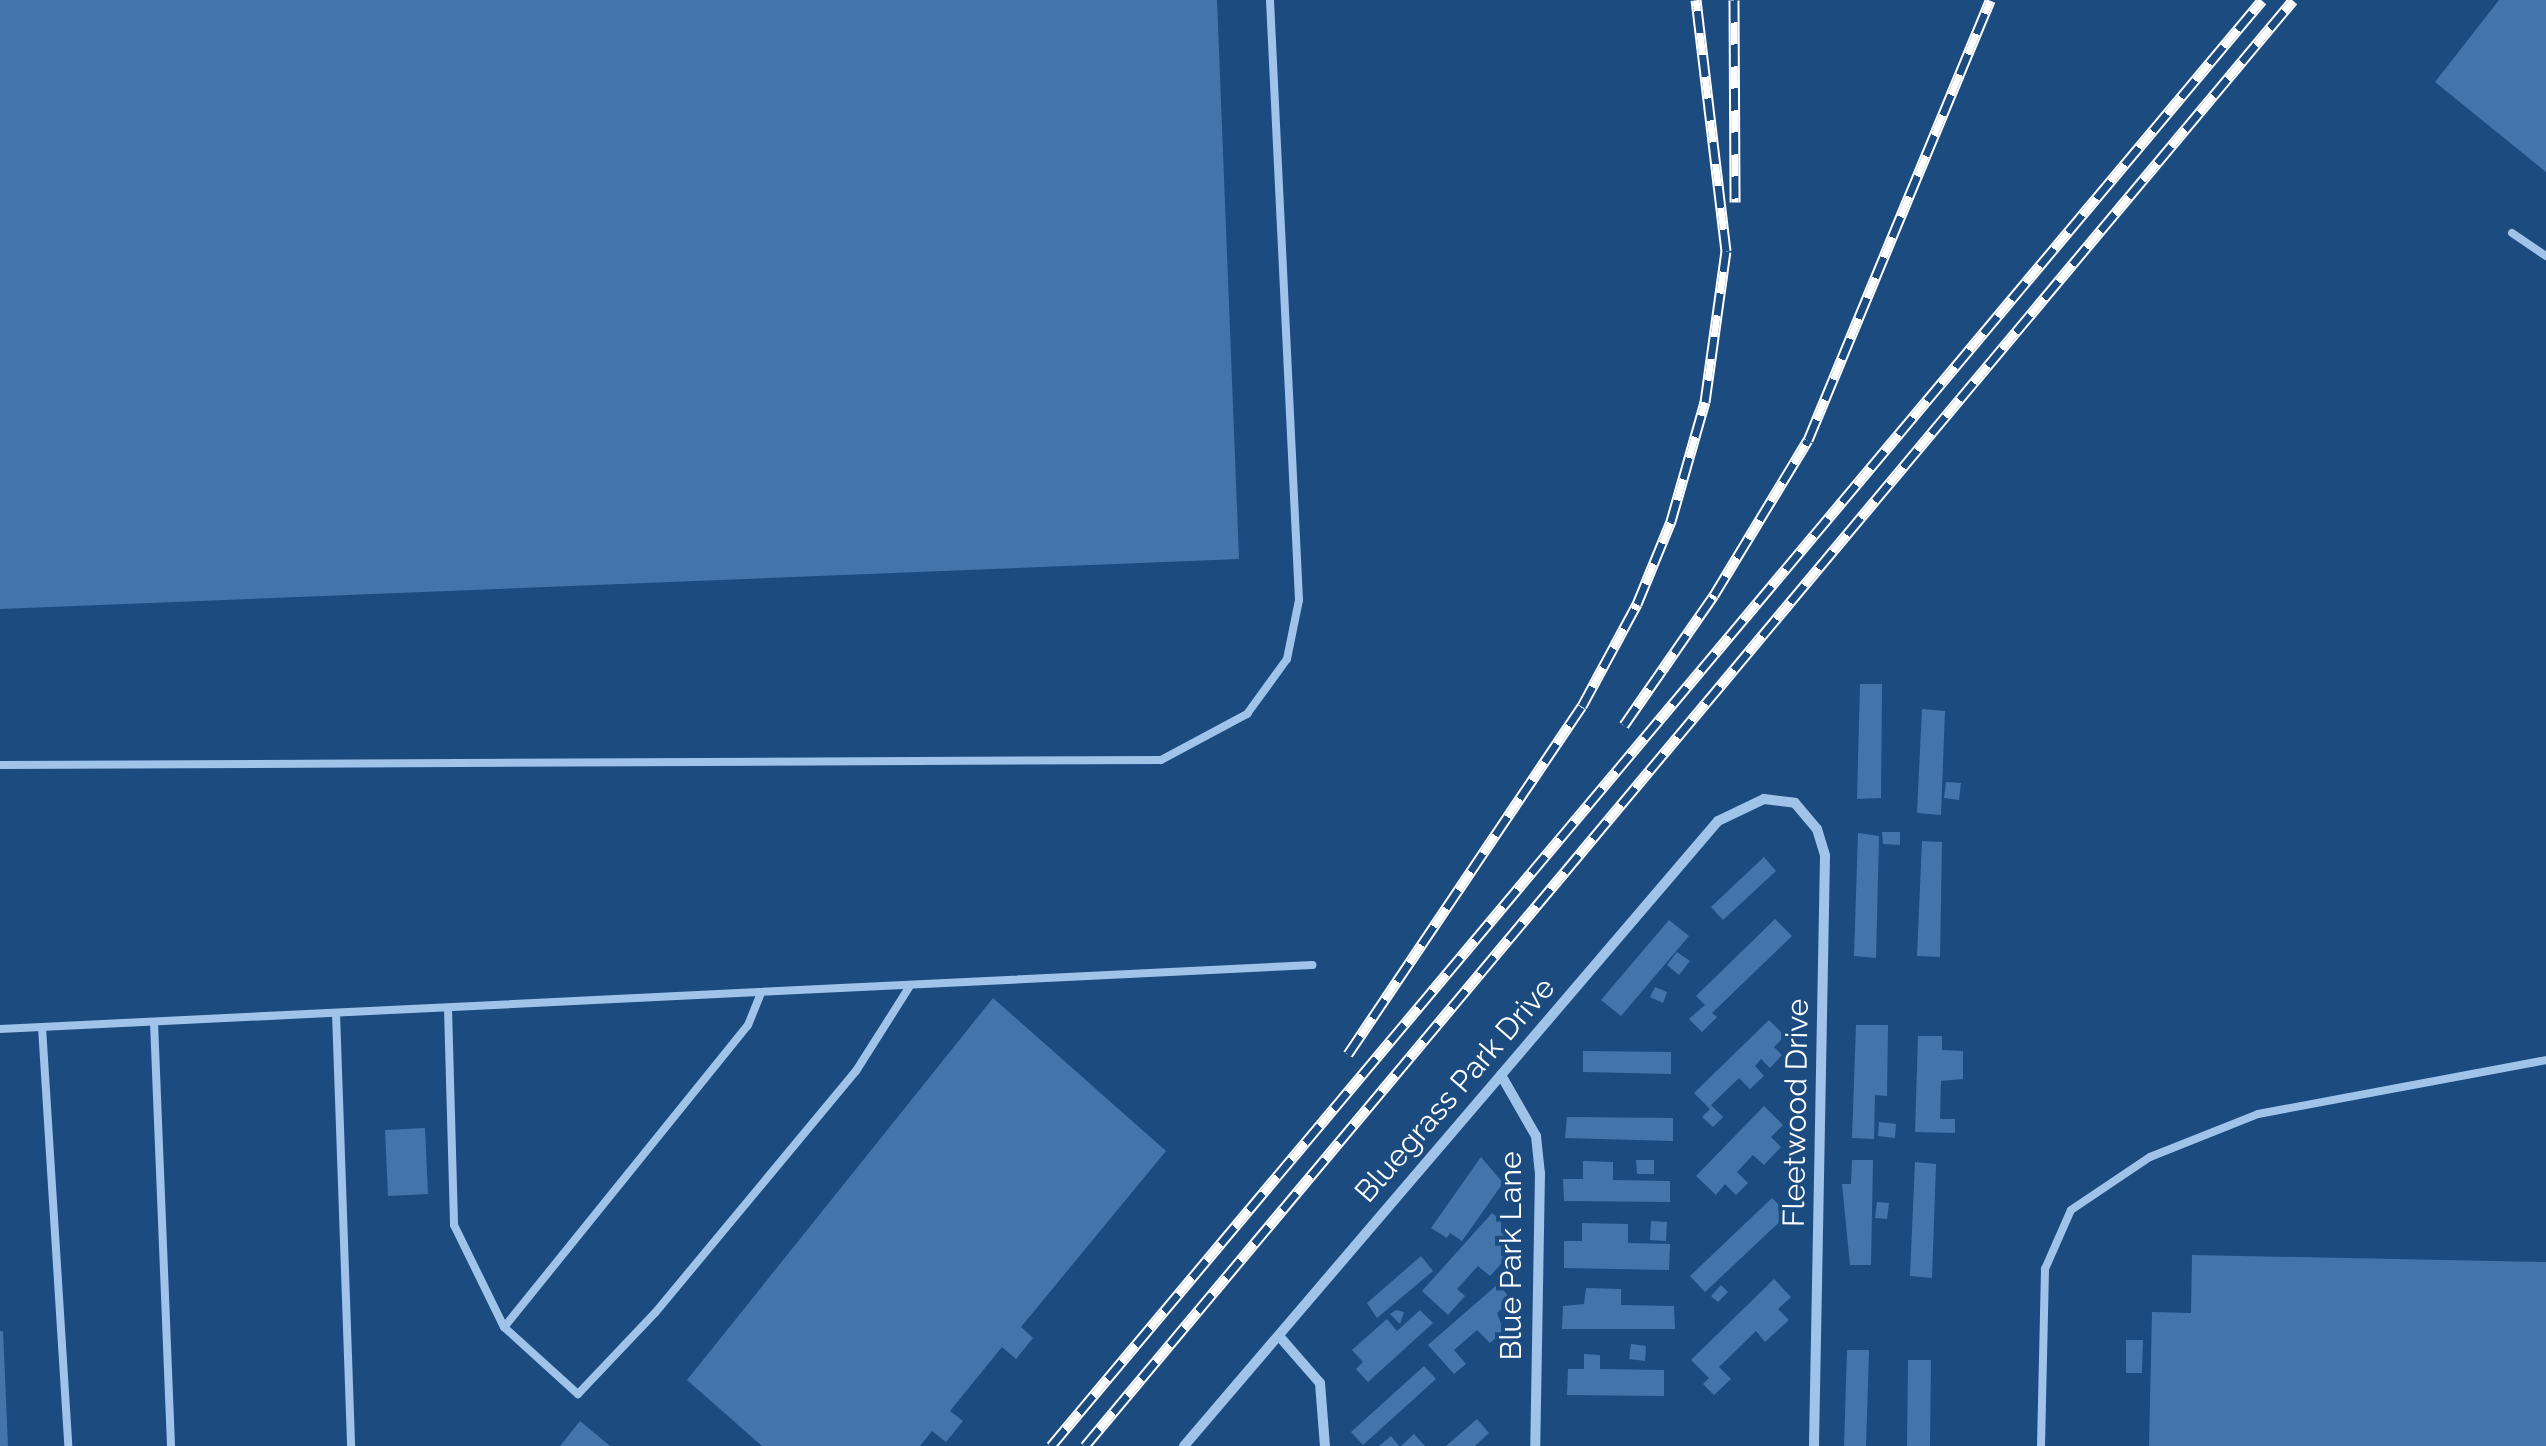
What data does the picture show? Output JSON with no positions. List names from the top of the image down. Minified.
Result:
{"streets":{"street":["Bluegrass Park Drive","Fleetwood Drive","Blue Park Lane"]},"crossings":[["Bluegrass Park Drive","Fleetwood Drive"],["Bluegrass Park Drive","Blue Park Lane"]]}
